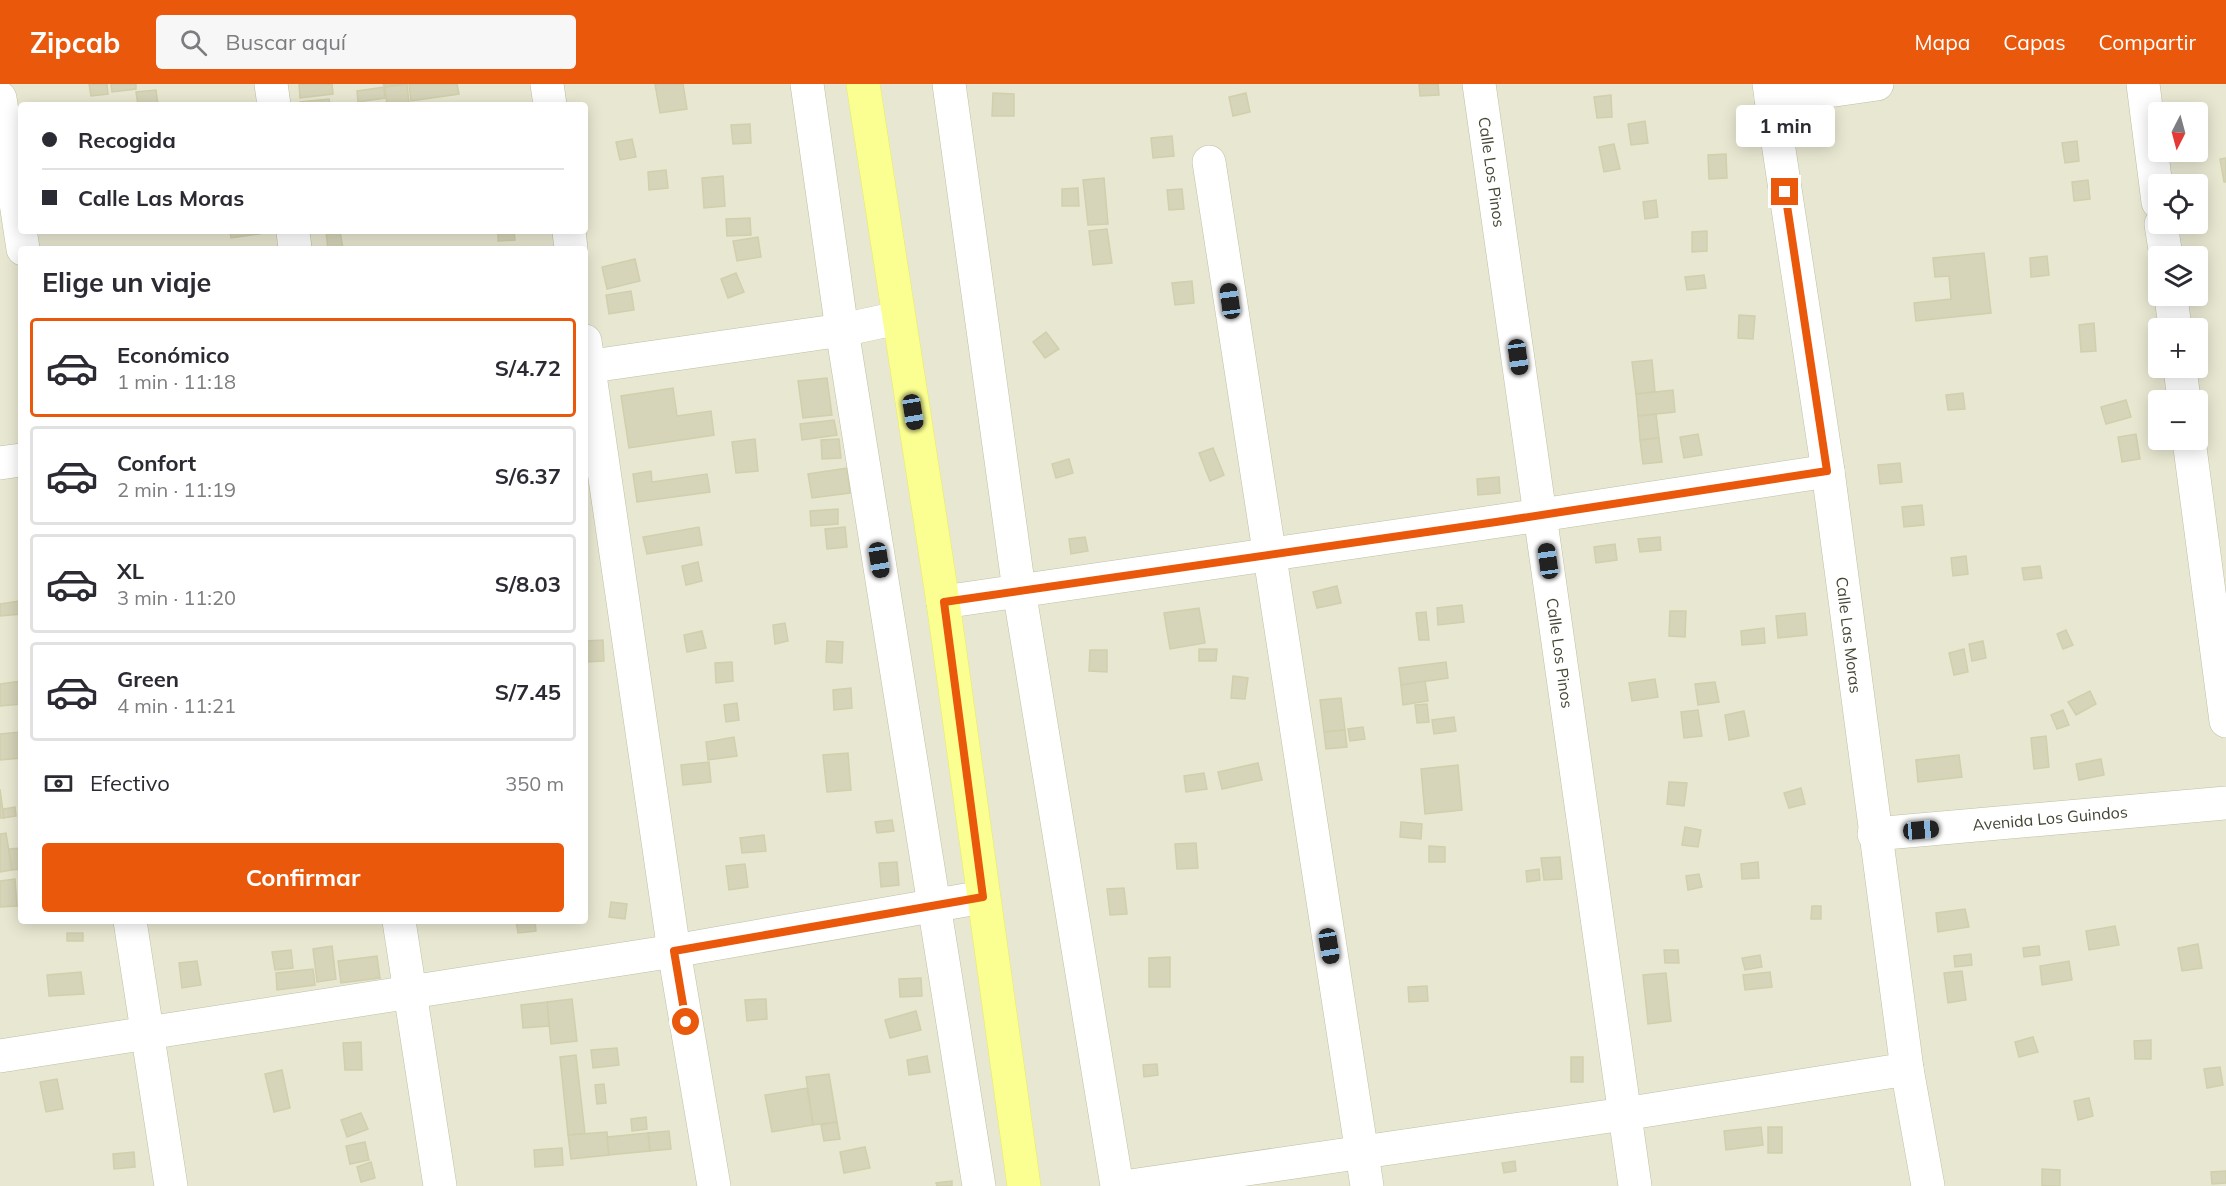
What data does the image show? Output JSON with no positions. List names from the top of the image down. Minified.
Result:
{"streets":{"street":["Calle Los Pinos","Calle Las Moras","Avenida Los Guindos"]},"crossings":[["Calle Las Moras","Avenida Los Guindos"]],"north":"bottom","page":{"header":"Zipcab","search":"Buscar aquí","nav":["Mapa","Capas","Compartir"],"map_buttons":["+","−"],"banner":["Recogida","Calle Las Moras"],"bubble":"1 min","heading":"Elige un viaje","list":[{"name":"Económico","note":"1 min · 11:18","value":"S/4.72"},{"name":"Confort","note":"2 min · 11:19","value":"S/6.37"},{"name":"XL","note":"3 min · 11:20","value":"S/8.03"},{"name":"Green","note":"4 min · 11:21","value":"S/7.45"}],"pay":["Efectivo","350 m"],"buttons":"Confirmar"}}
